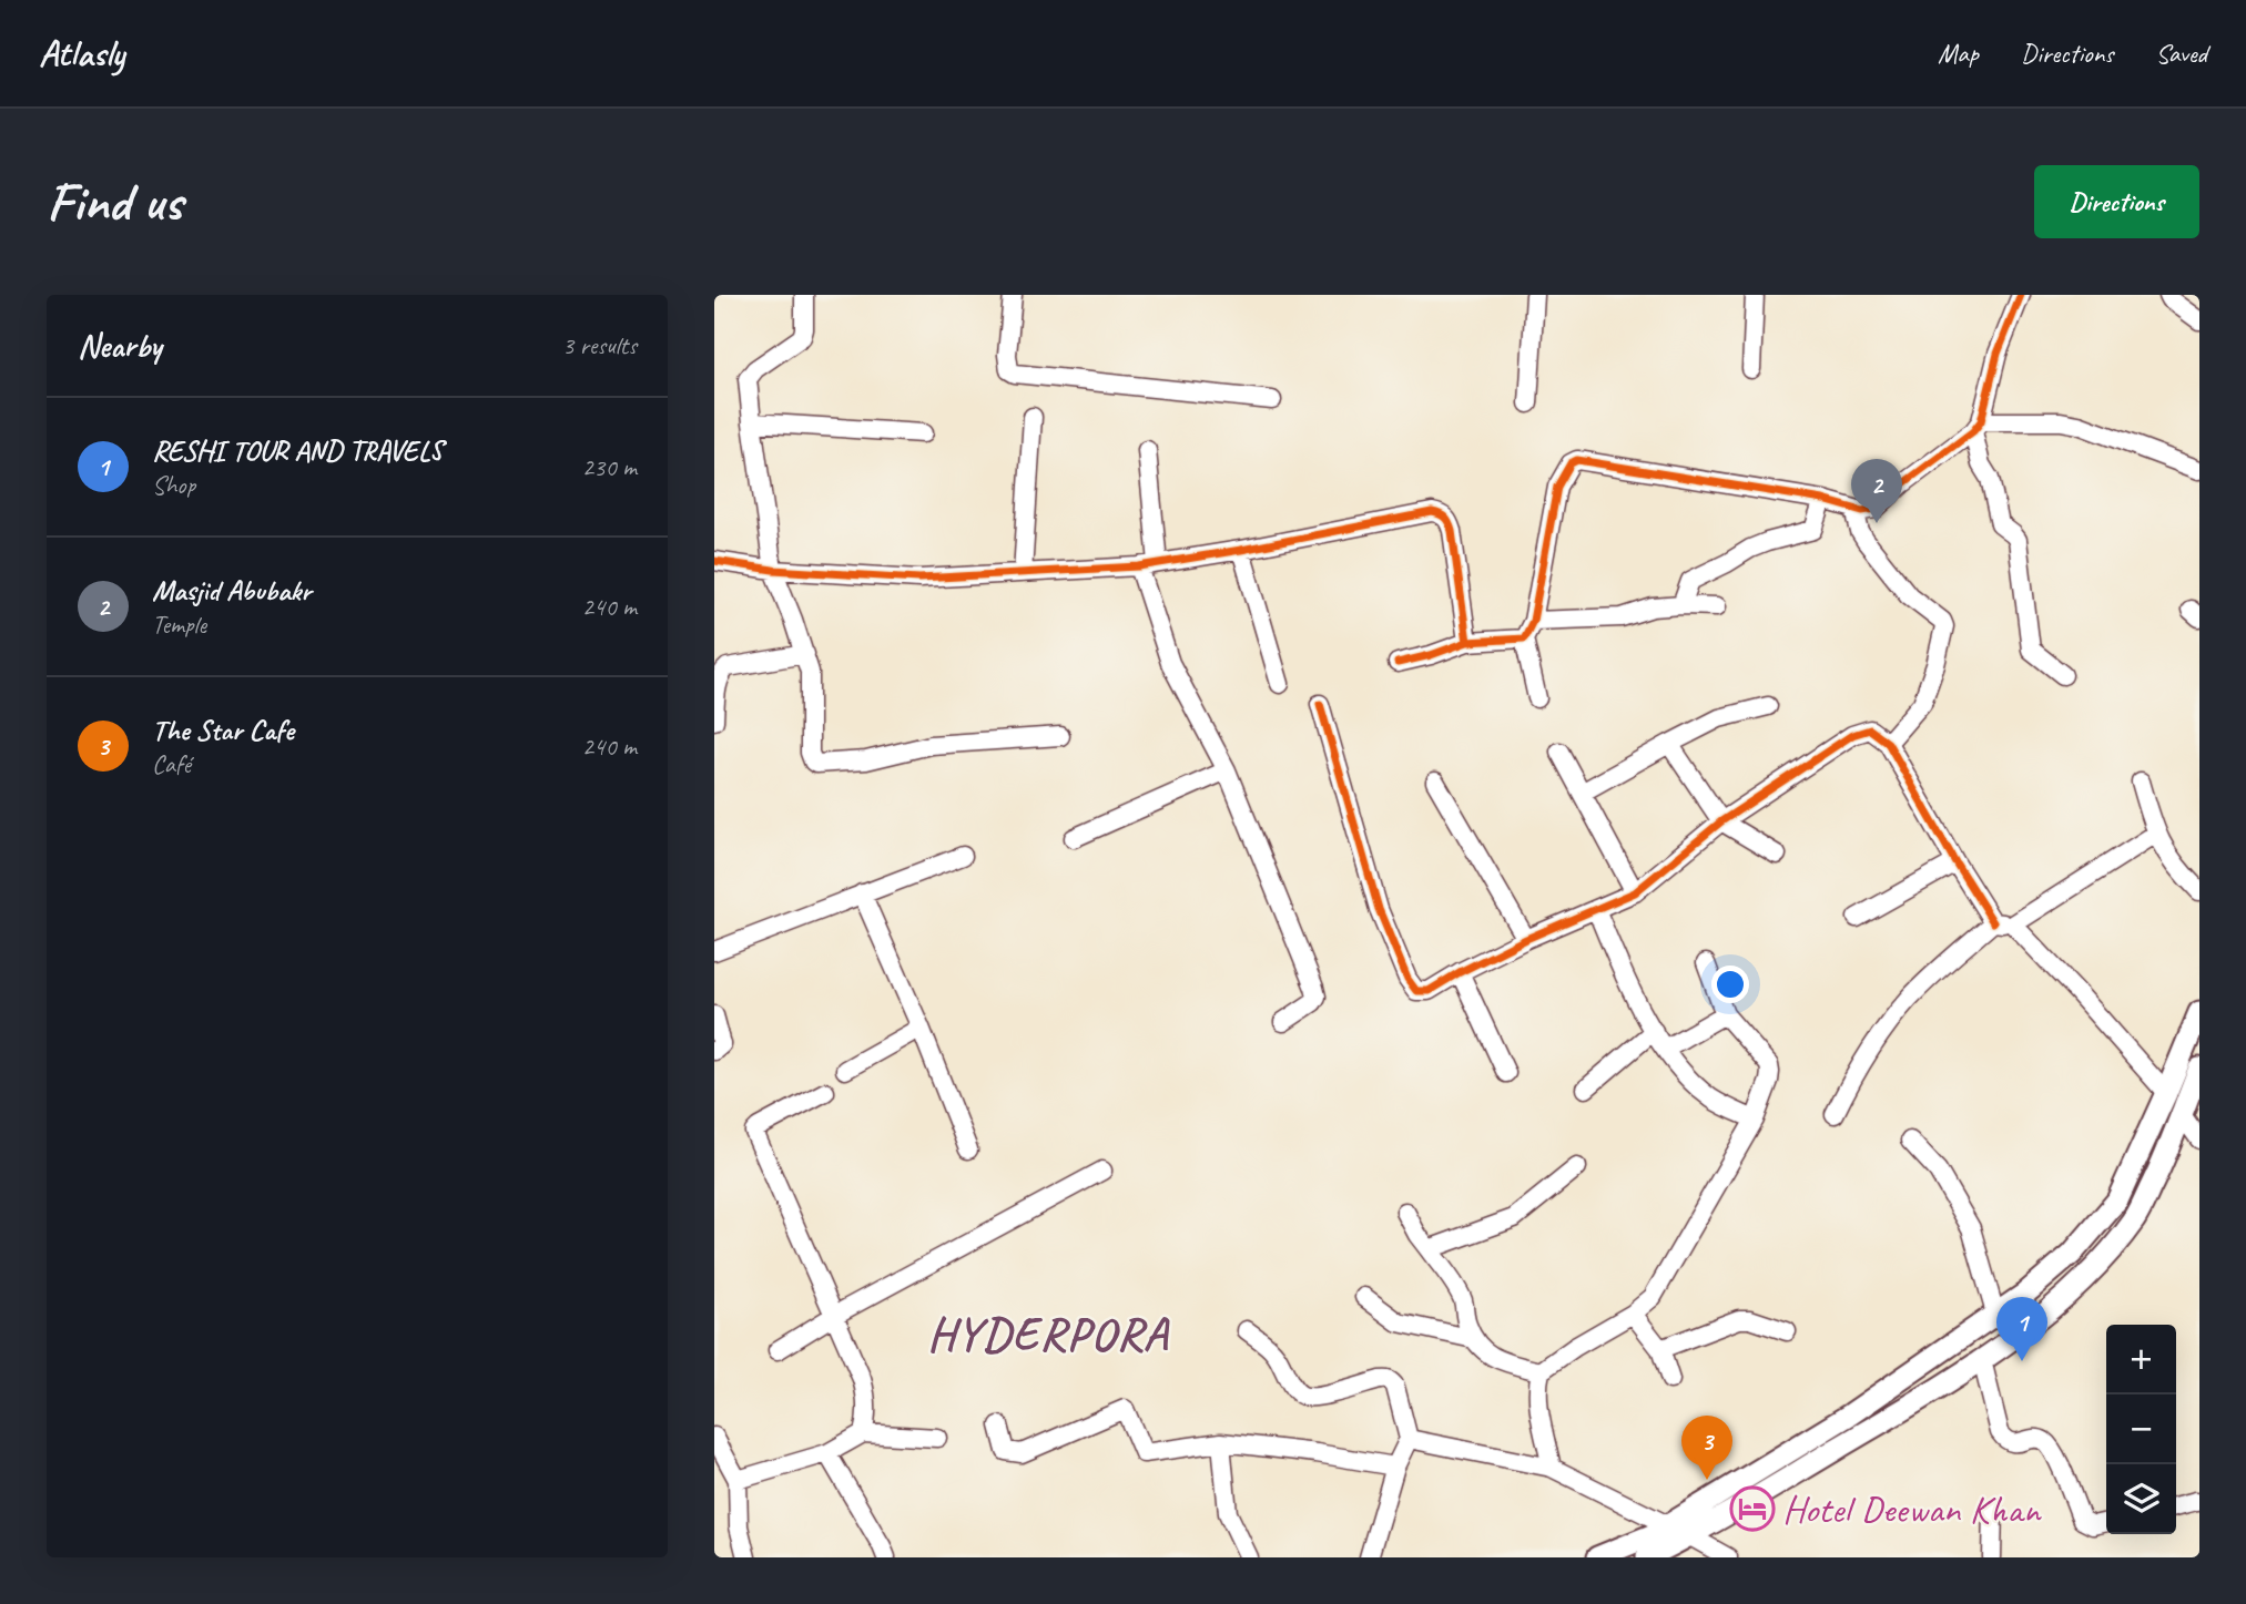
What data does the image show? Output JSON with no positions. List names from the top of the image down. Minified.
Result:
{"districts":["HYDERPORA"],"places":{"hotel":["Hotel Deewan Khan"]},"page":{"header":"Atlasly","nav":["Map","Directions","Saved"],"buttons":"Directions","title":"Find us","heading":["Nearby","3 results"],"list":[{"mark":"1","name":"RESHI TOUR AND TRAVELS","note":"Shop","value":"230 m"},{"mark":"2","name":"Masjid Abubakr","note":"Temple","value":"240 m"},{"mark":"3","name":"The Star Cafe","note":"Café","value":"240 m"}],"pins":["2","1","3"],"map_buttons":["+","−"]}}
